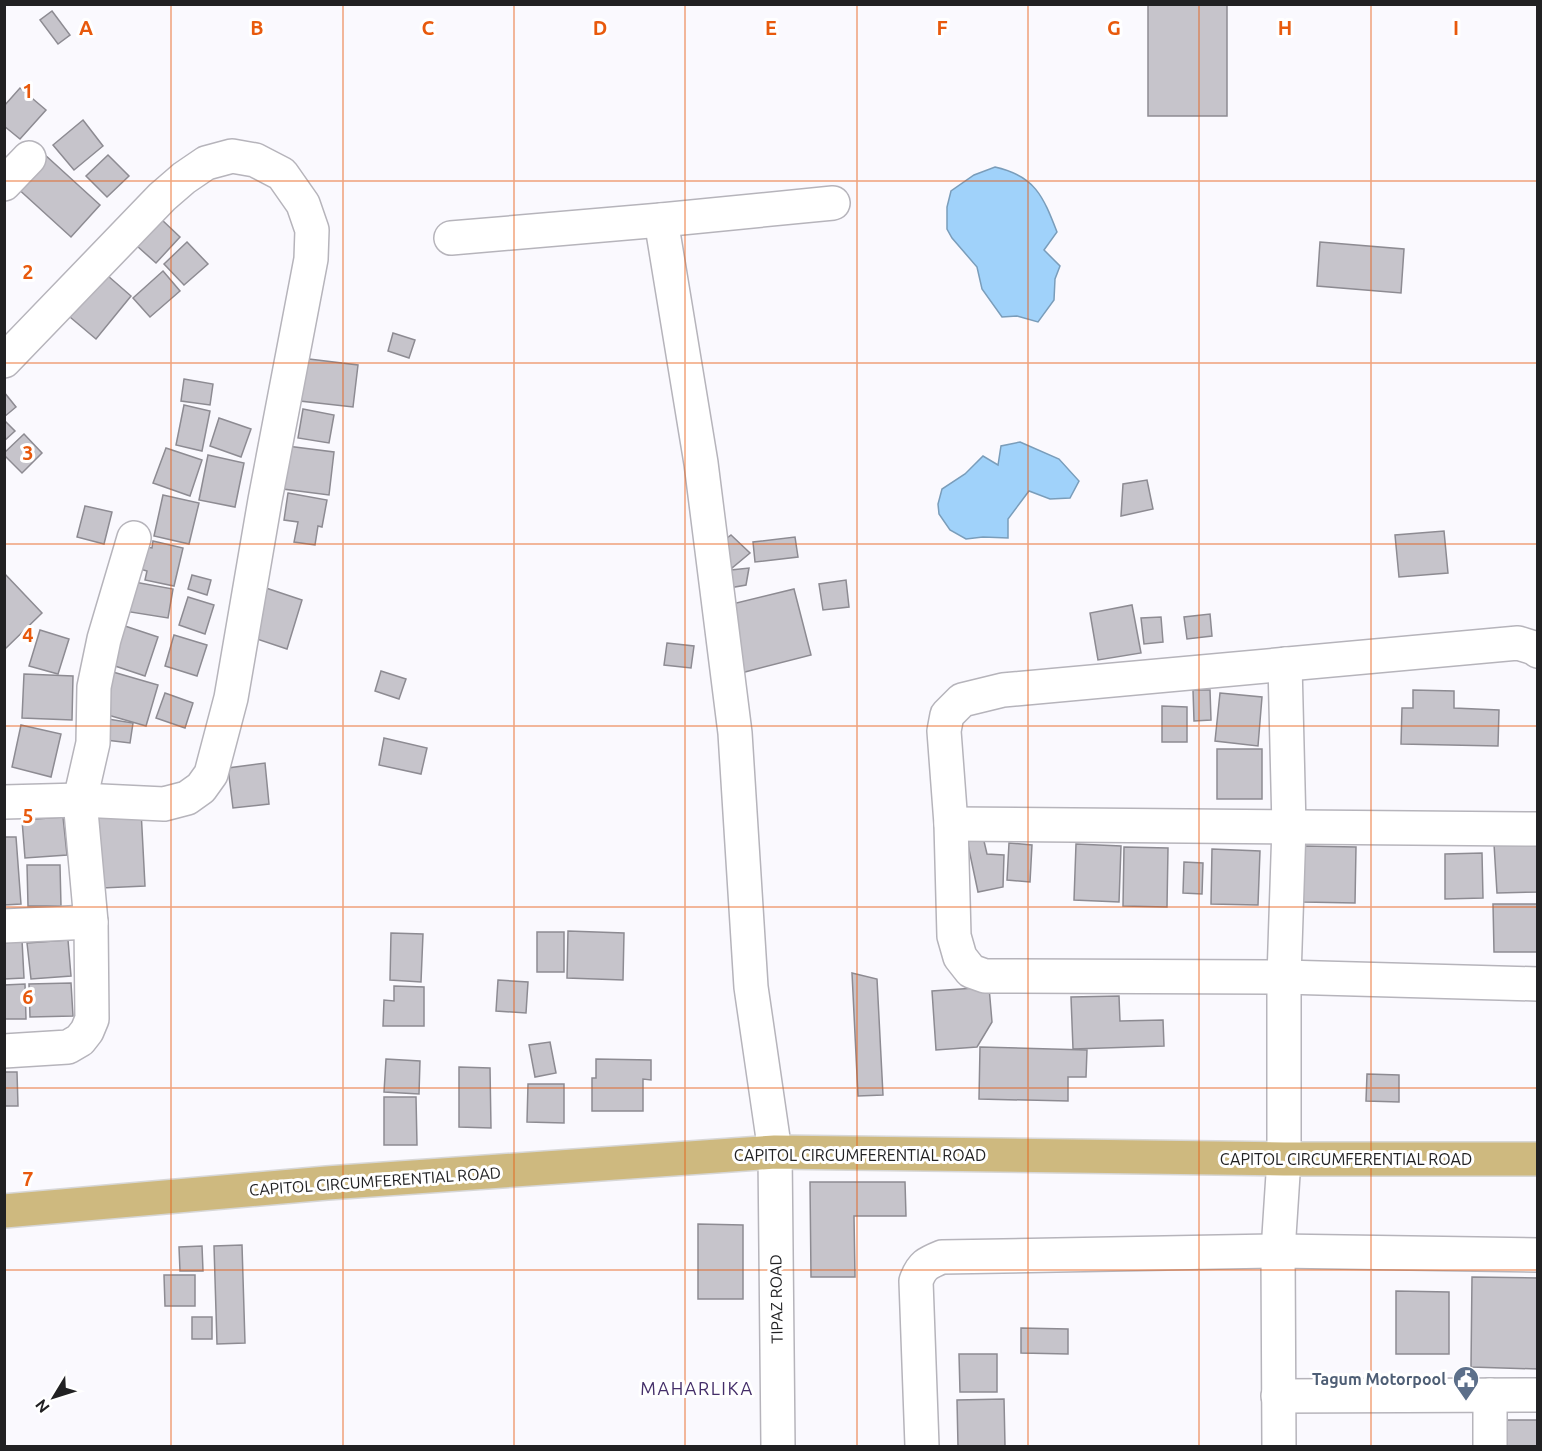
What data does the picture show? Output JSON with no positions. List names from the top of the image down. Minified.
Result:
{"streets":{"main road":["CAPITOL CIRCUMFERENTIAL ROAD"],"street":["TIPAZ ROAD"]},"crossings":[["CAPITOL CIRCUMFERENTIAL ROAD","TIPAZ ROAD"]],"districts":["MAHARLIKA"],"places":{"public building":["Tagum Motorpool"]},"north":"bottom left","grid":{"columns":["A","B","C","D","E","F","G","H","I"],"rows":["1","2","3","4","5","6","7"]}}
